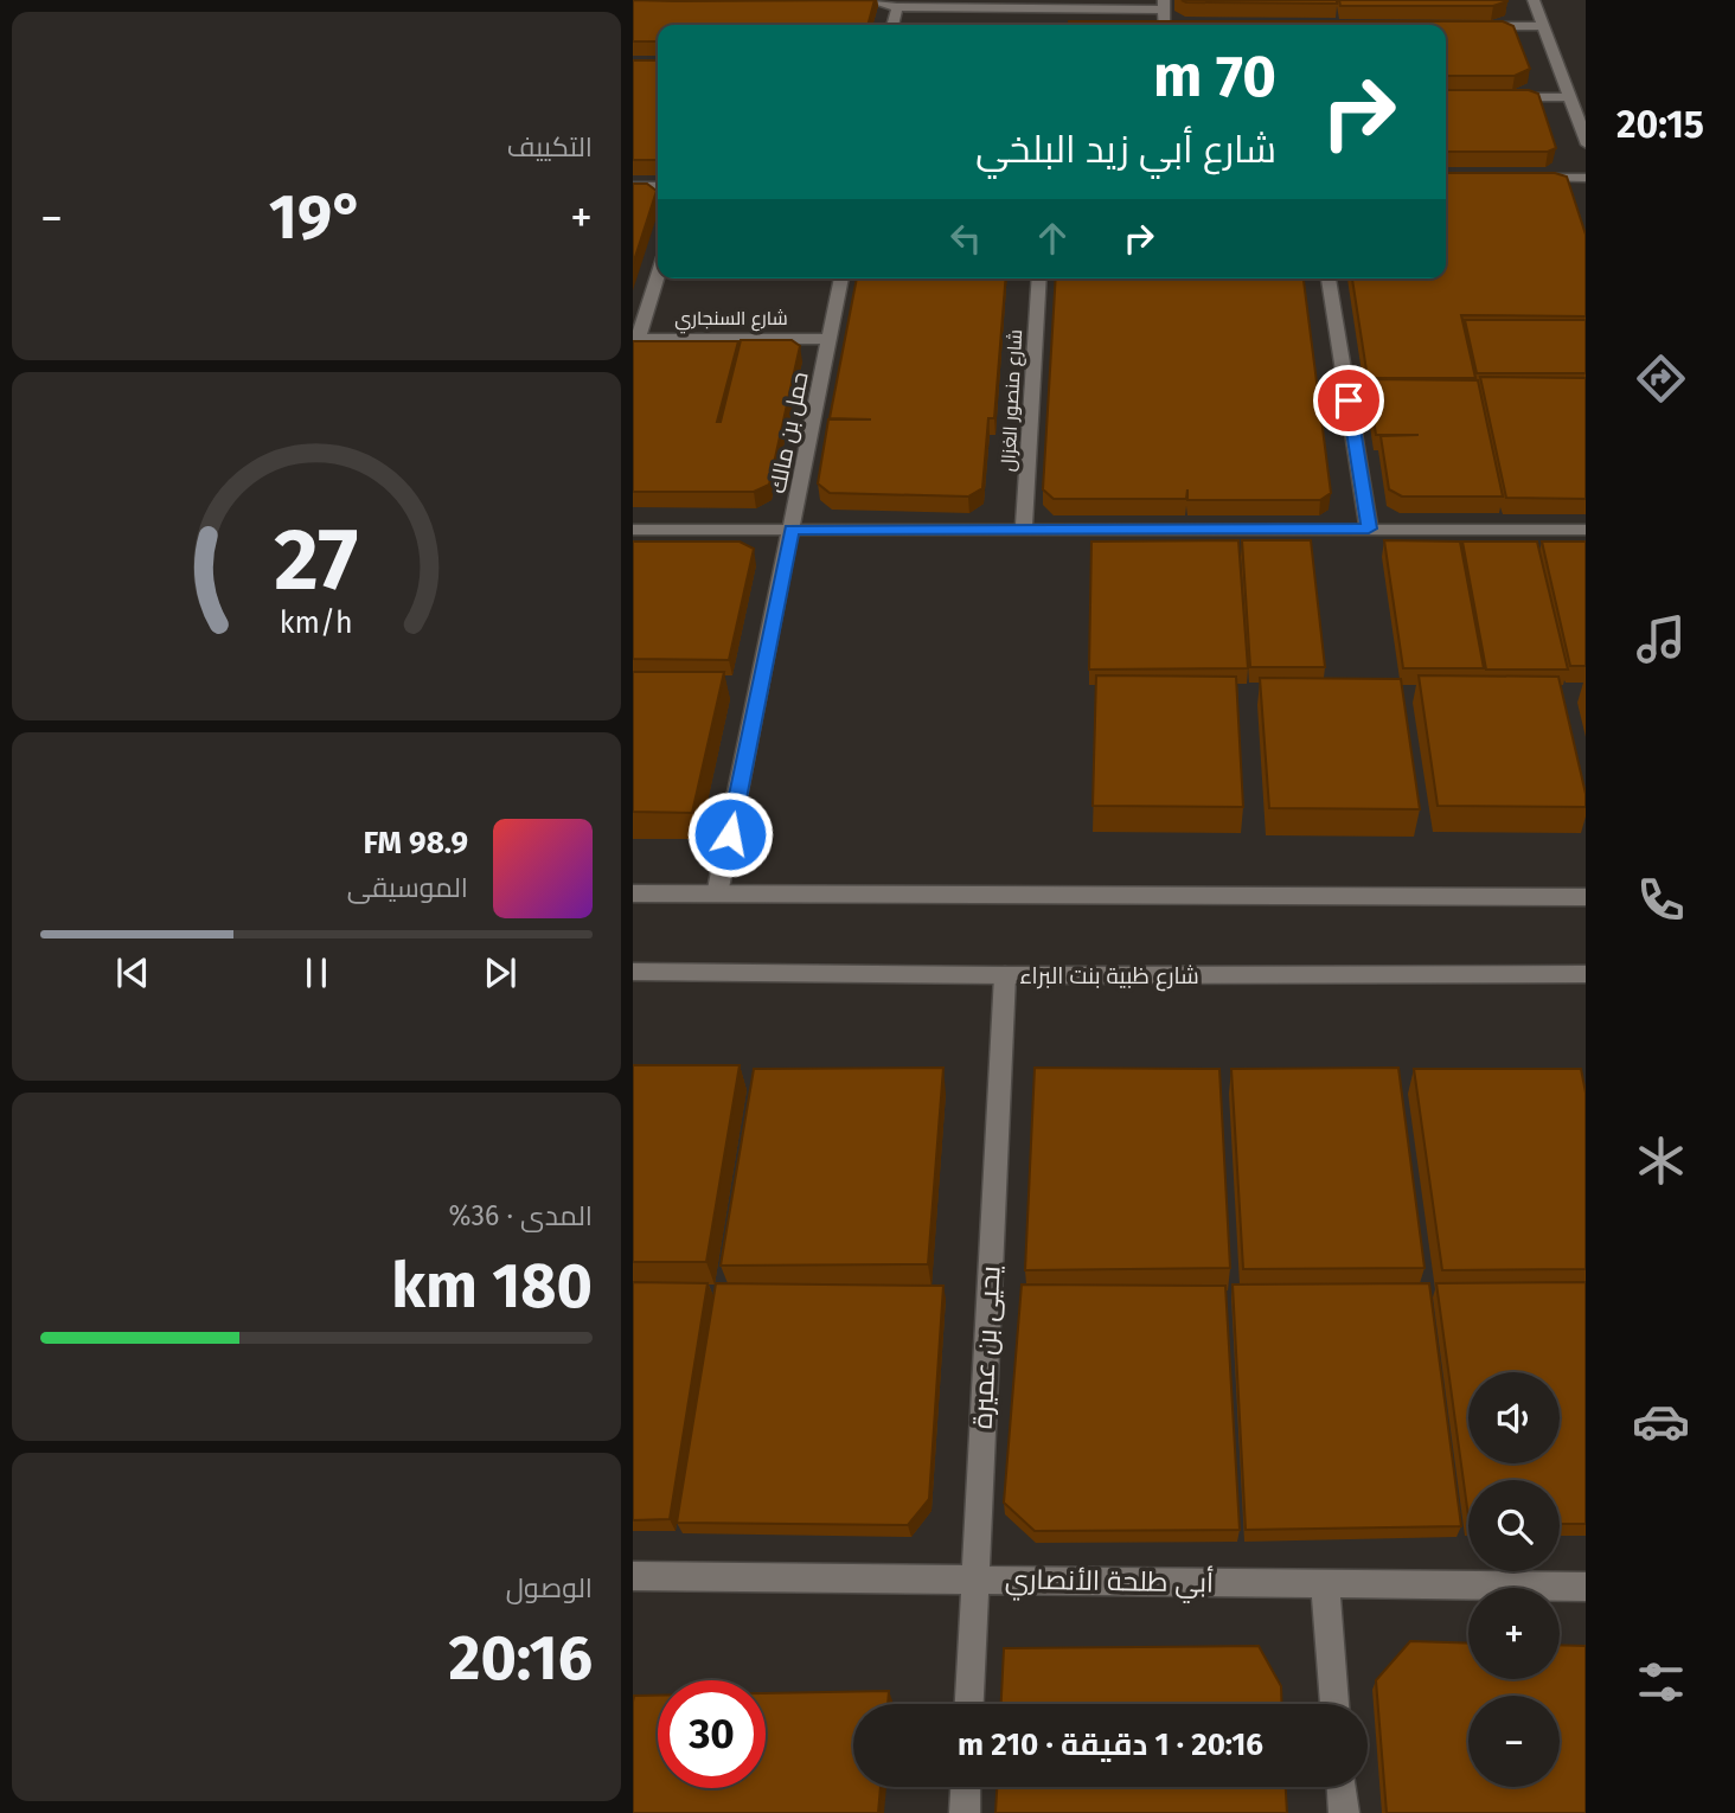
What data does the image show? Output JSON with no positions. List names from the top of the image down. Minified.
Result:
{"streets":{"street":["شارع السنجاري","شارع منصور الغزال","حمل بن مالك","شارع ظبية بنت البراء","يحيى بن عميرة","أبي طلحة الأنصاري"]},"crossings":[["شارع السنجاري","حمل بن مالك"],["شارع ظبية بنت البراء","يحيى بن عميرة"],["يحيى بن عميرة","أبي طلحة الأنصاري"]],"page":{"tabs":"20:15","tile":["التكييف",["المدى · 36%","180 km"],["الوصول","20:16"]],"turn":["70 m","شارع أبي زيد البلخي"],"heat":["−","19°","+"],"song":["98.9 FM","الموسيقى"],"map_buttons":["+","−"],"limit":"30","trip":"20:16 · 1 دقيقة · 210 m","gauge":["27","km/h"]}}
